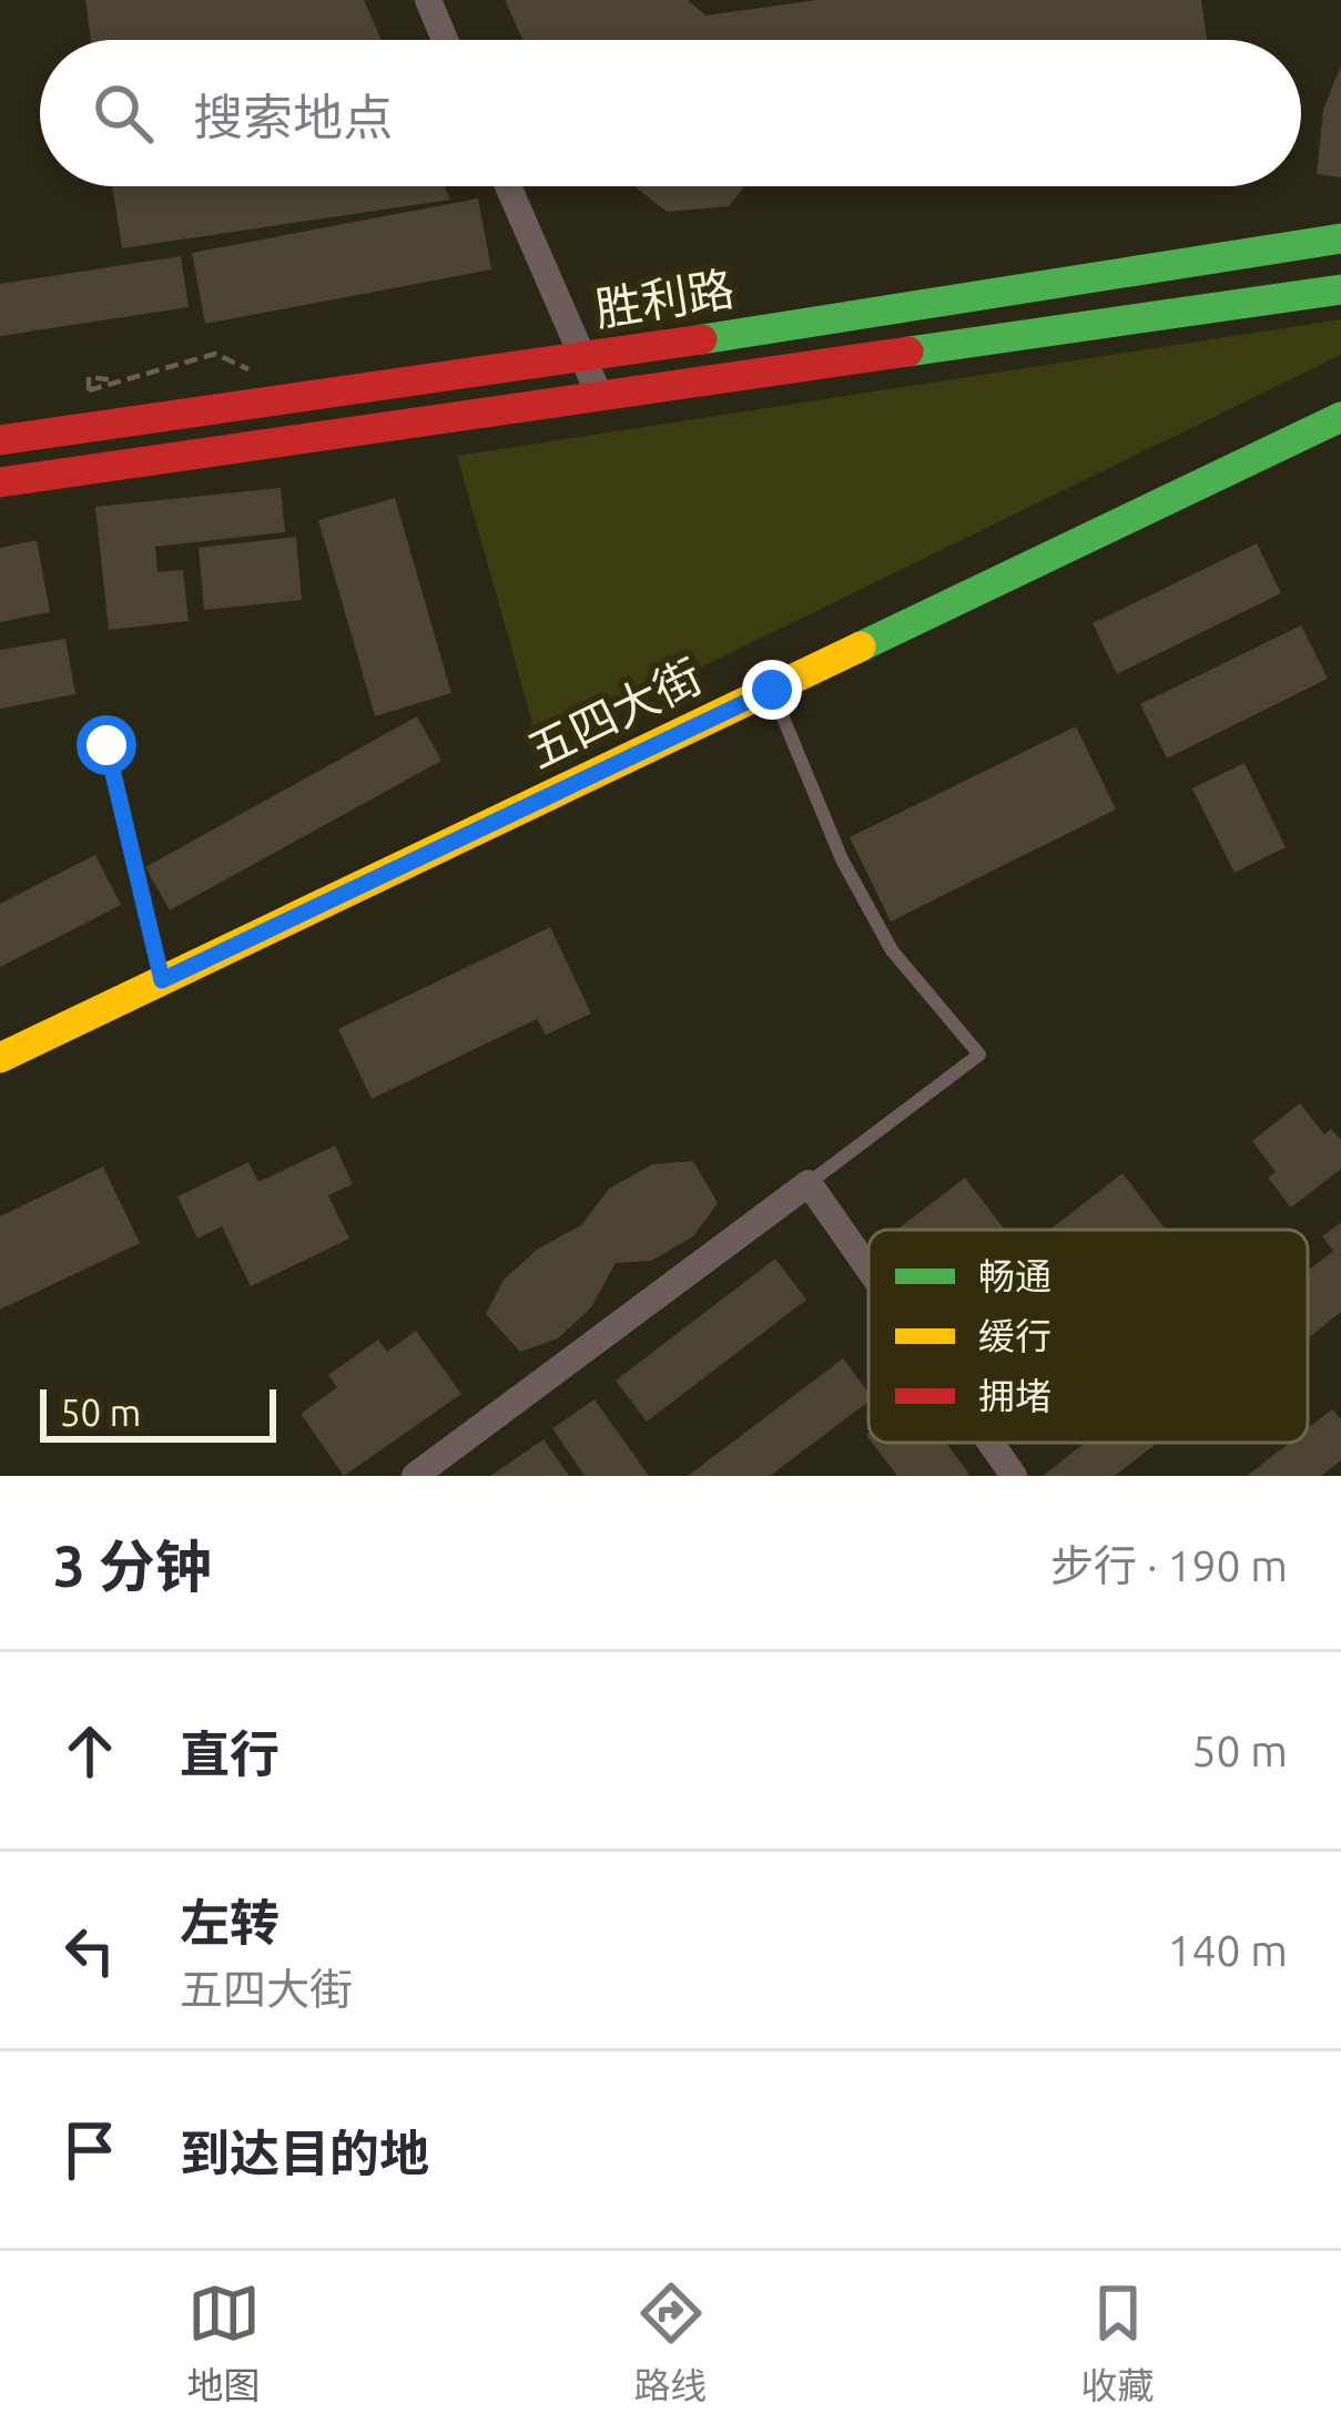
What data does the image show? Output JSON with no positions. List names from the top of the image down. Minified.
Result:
{"streets":{"main road":["胜利路","五四大街"]},"legend":["畅通","缓行","拥堵"],"scale_bar":"50 m","page":{"search":"搜索地点","scale":"50 m","heading":["3 分钟","步行 · 190 m"],"list":[["直行","50 m"],["左转","五四大街","140 m"],"到达目的地"],"nav":["地图","路线","收藏"]}}
